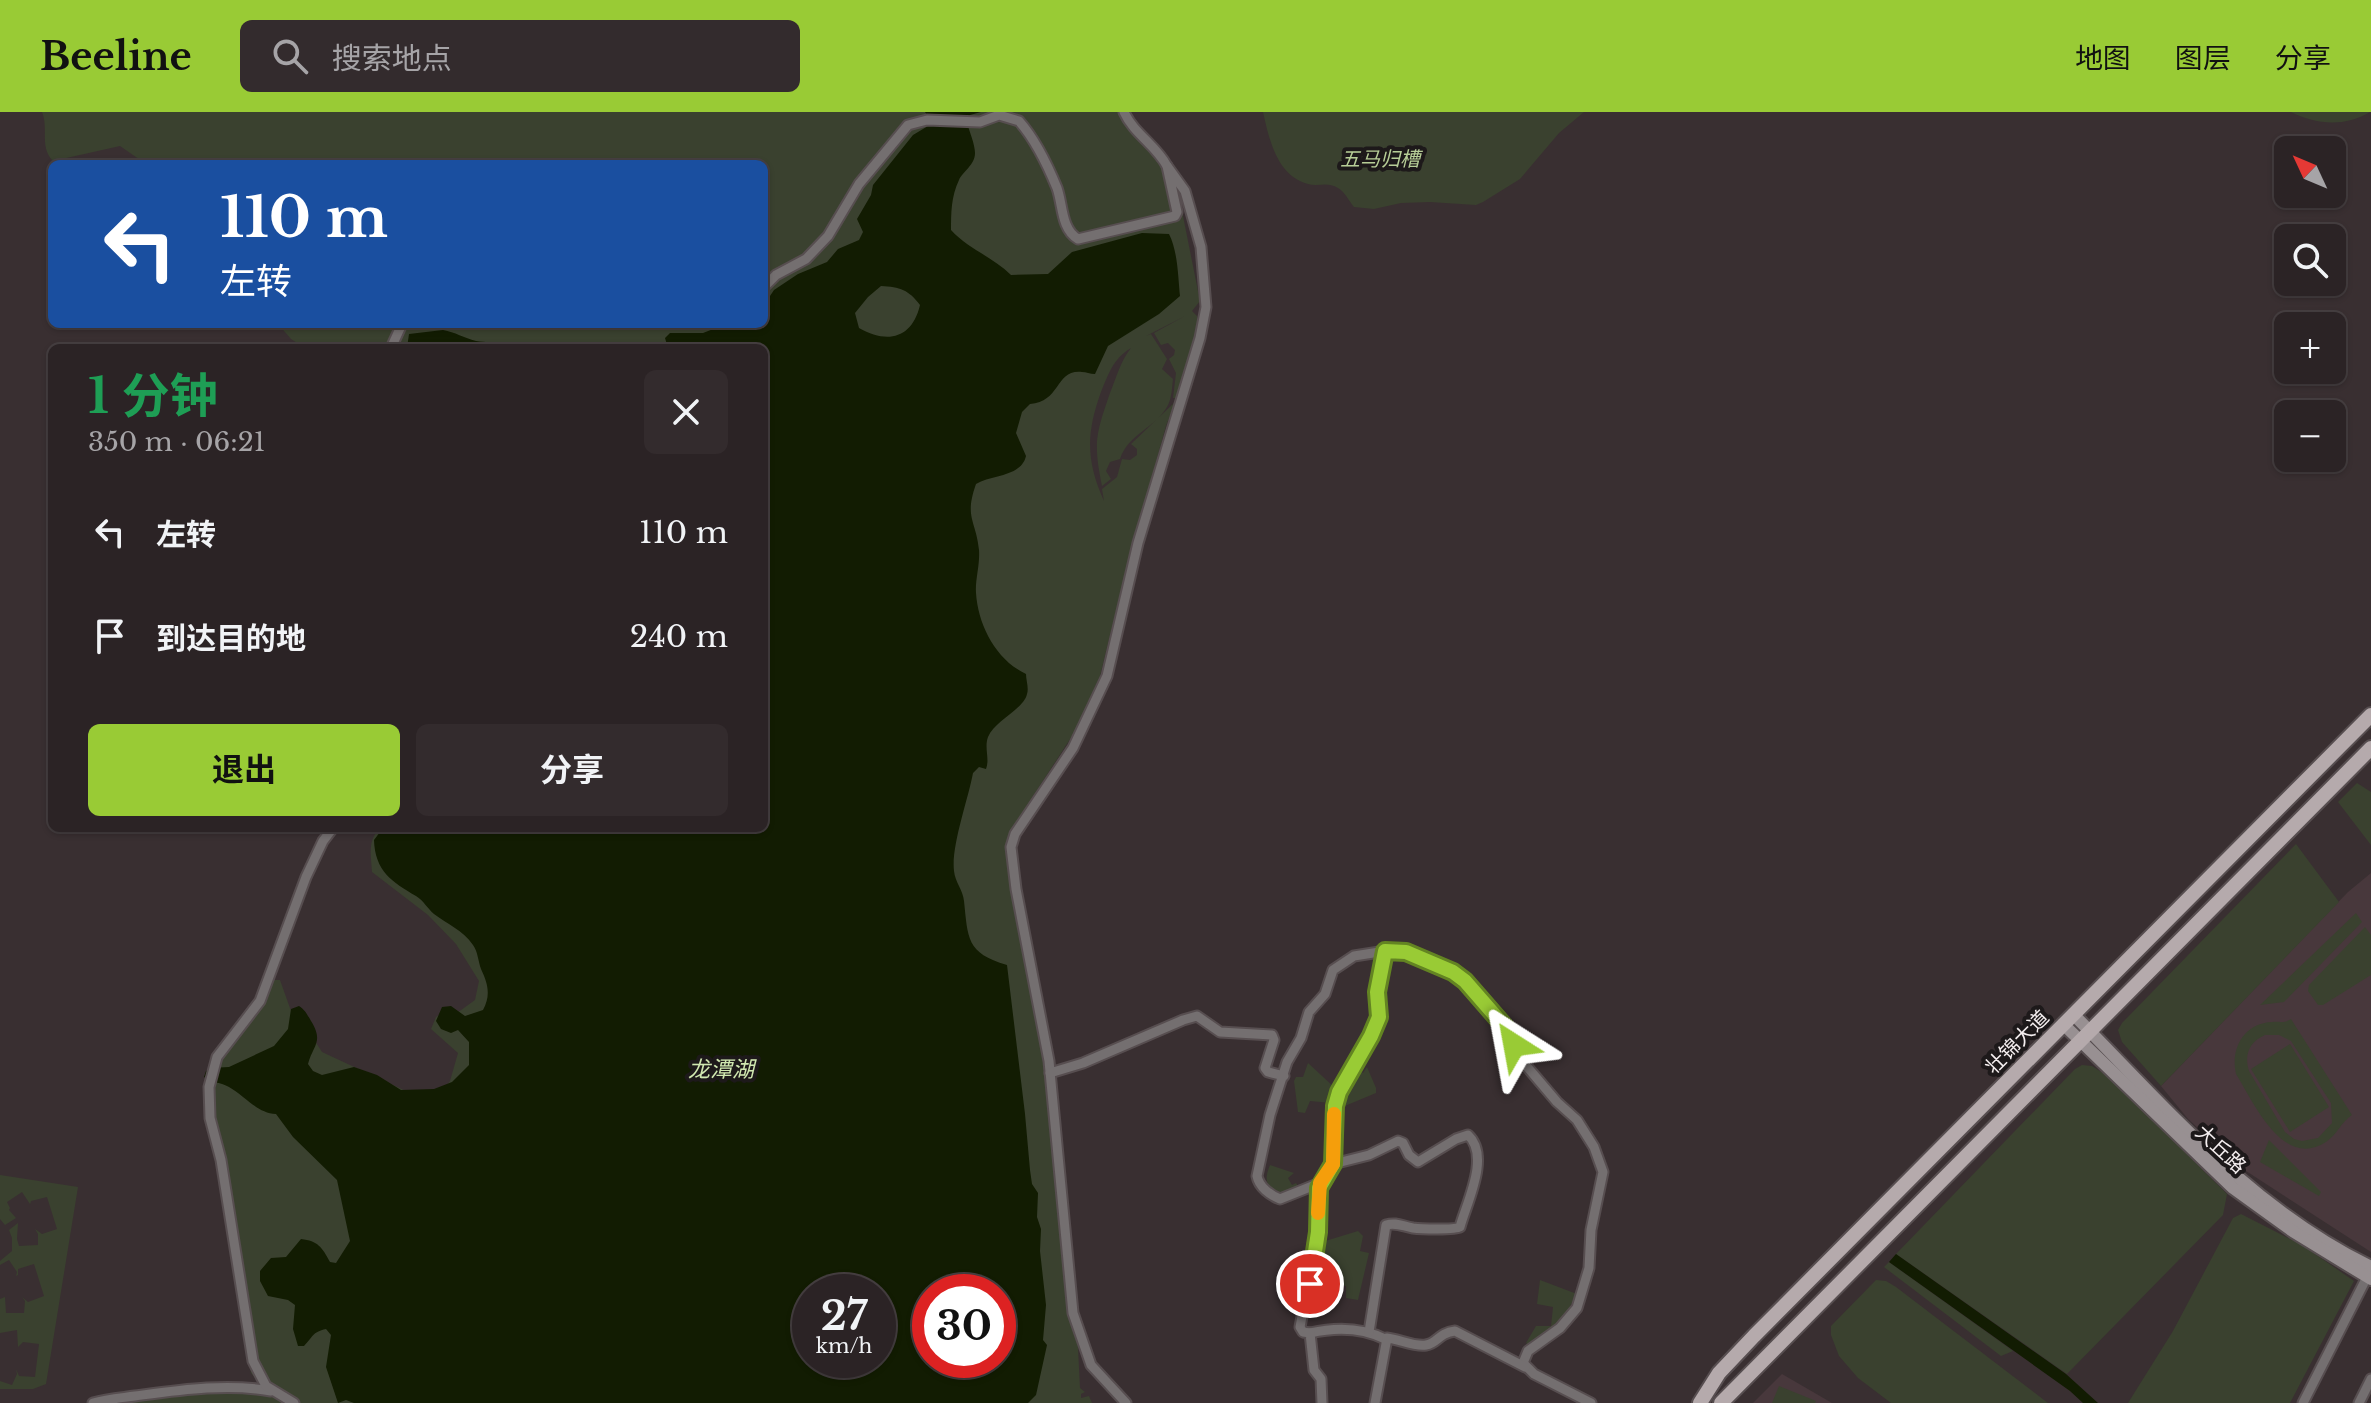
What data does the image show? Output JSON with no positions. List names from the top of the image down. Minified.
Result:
{"streets":{"main road":["壮锦大道","大丘路"]},"crossings":[["壮锦大道","大丘路"]],"water":["龙潭湖"],"parks":["五马归槽"],"north":"top left","page":{"header":"Beeline","search":"搜索地点","nav":["地图","图层","分享"],"map_buttons":["+","−"],"turn":["110 m","左转"],"heading":["1 分钟","350 m · 06:21"],"list":[{"name":"左转","value":"110 m"},{"name":"到达目的地","value":"240 m"}],"buttons":["退出","分享"],"speed":"27 km/h","limit":"30"}}
